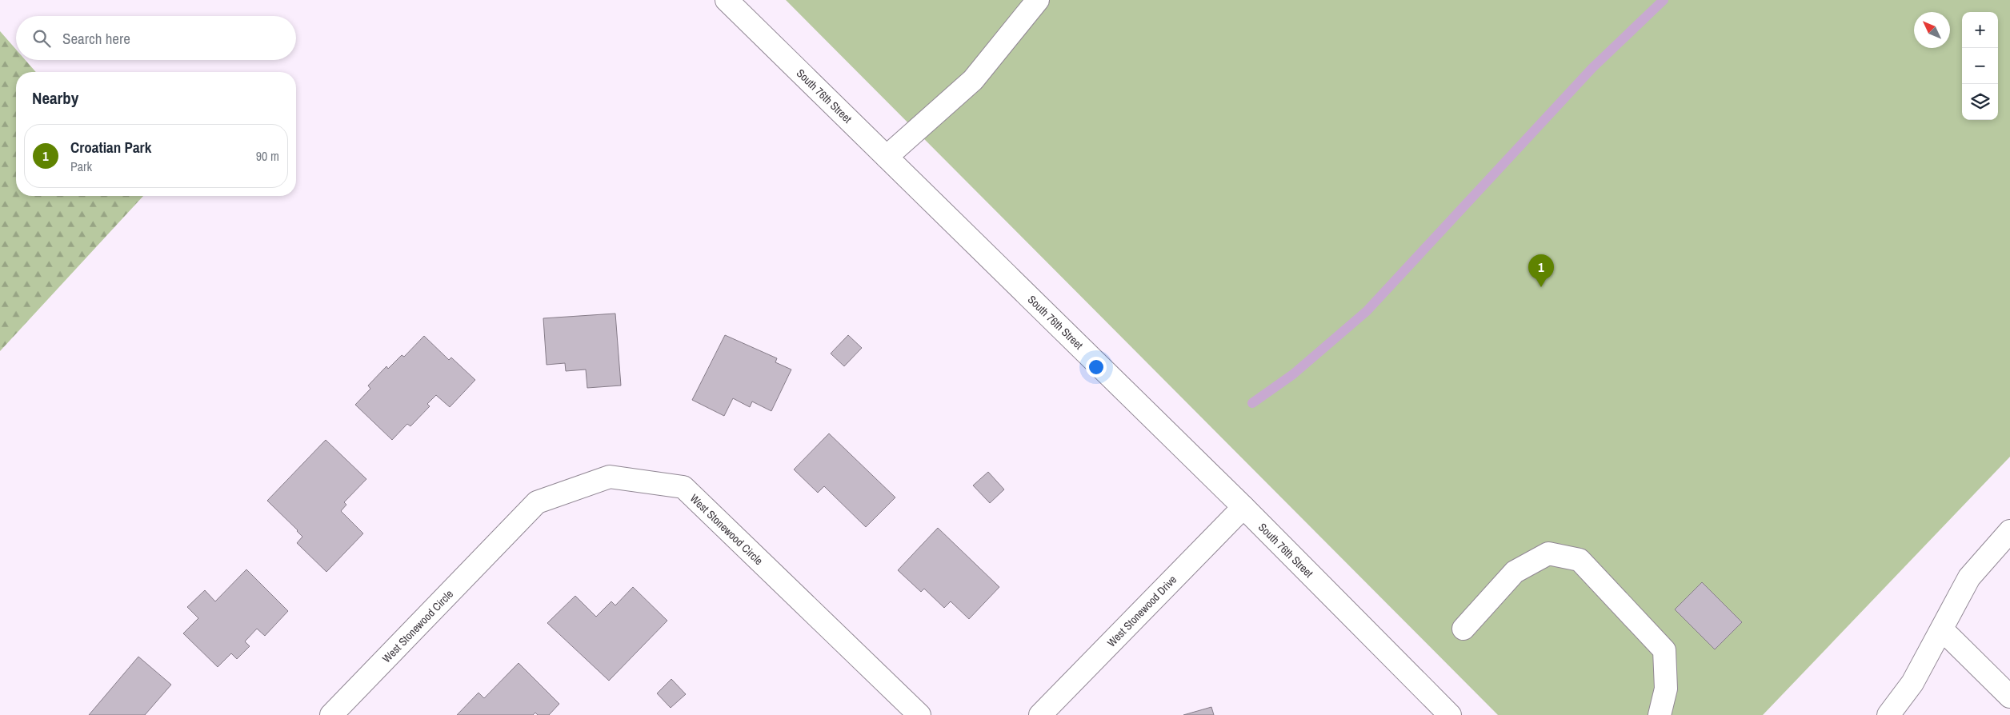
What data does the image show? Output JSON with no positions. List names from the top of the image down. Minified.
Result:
{"streets":{"street":["South 76th Street","West Stonewood Circle","West Stonewood Drive"]},"crossings":[["South 76th Street","West Stonewood Drive"]],"north":"top left","page":{"map_buttons":["+","−"],"search":"Search here","heading":"Nearby","list":[{"mark":"1","name":"Croatian Park","note":"Park","value":"90 m"}],"pins":"1"}}
